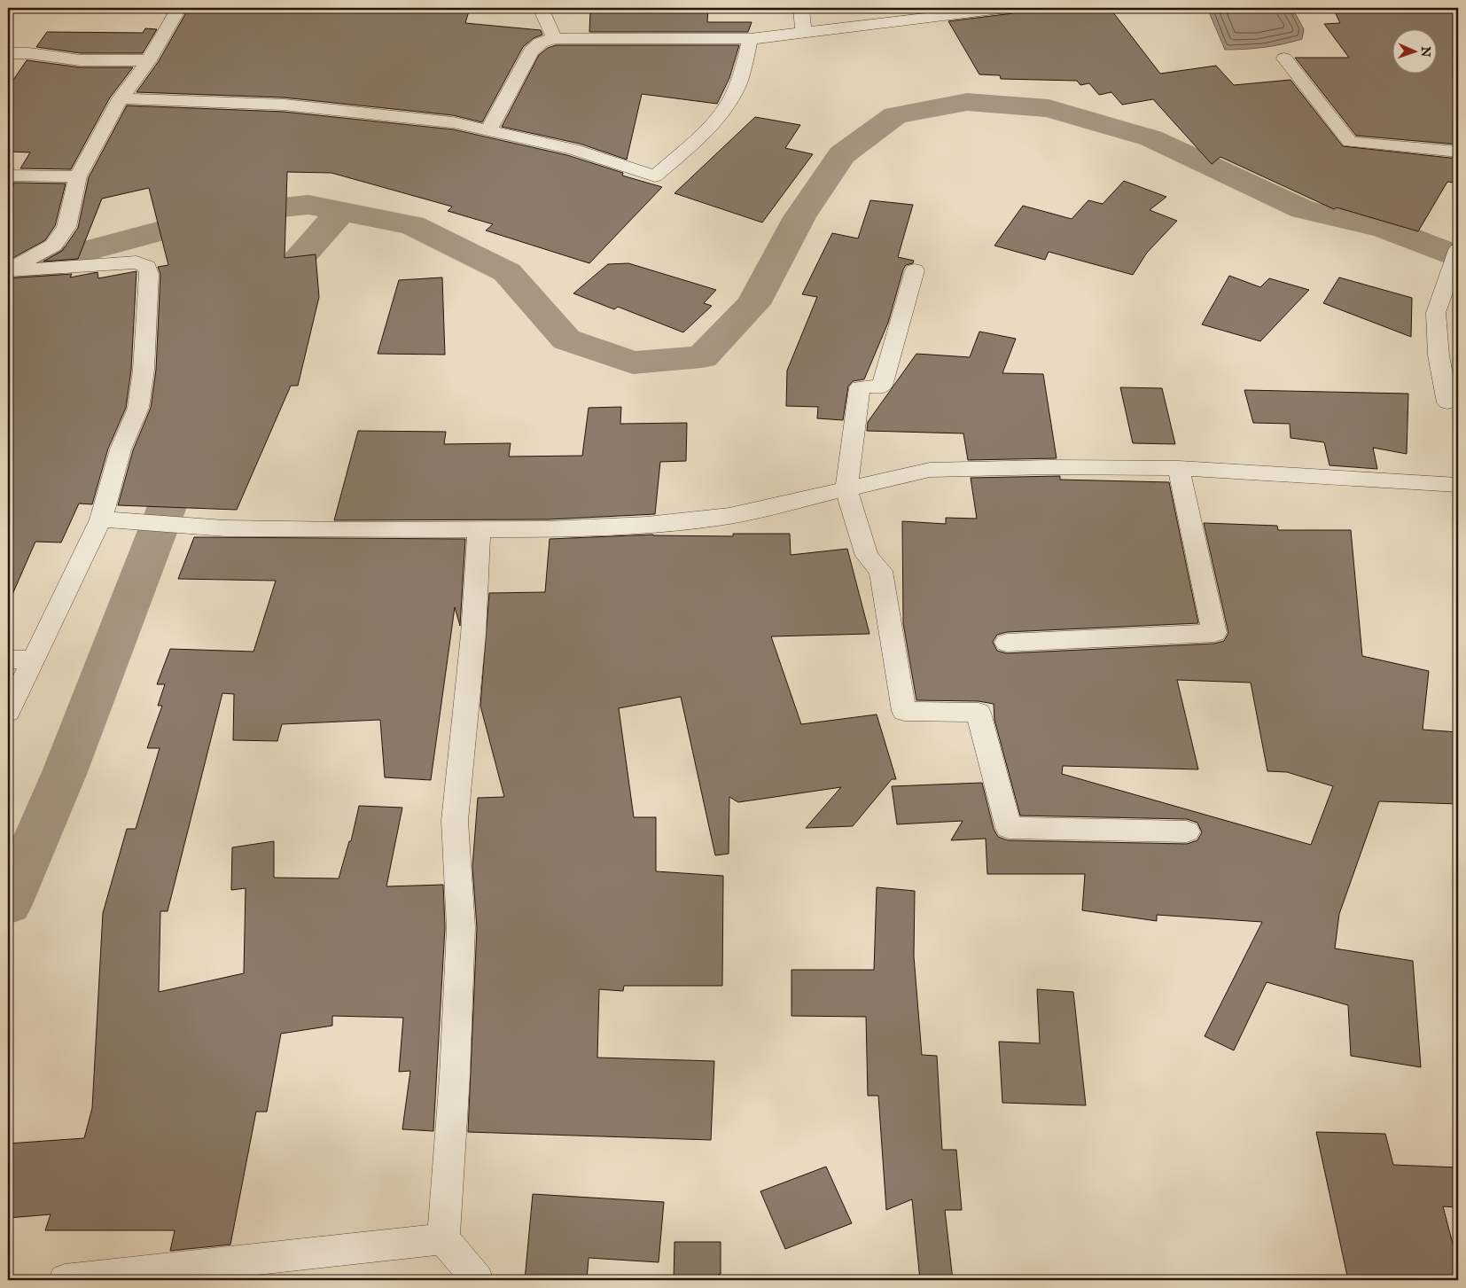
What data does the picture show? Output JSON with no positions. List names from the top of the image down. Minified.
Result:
{"north":"right"}
